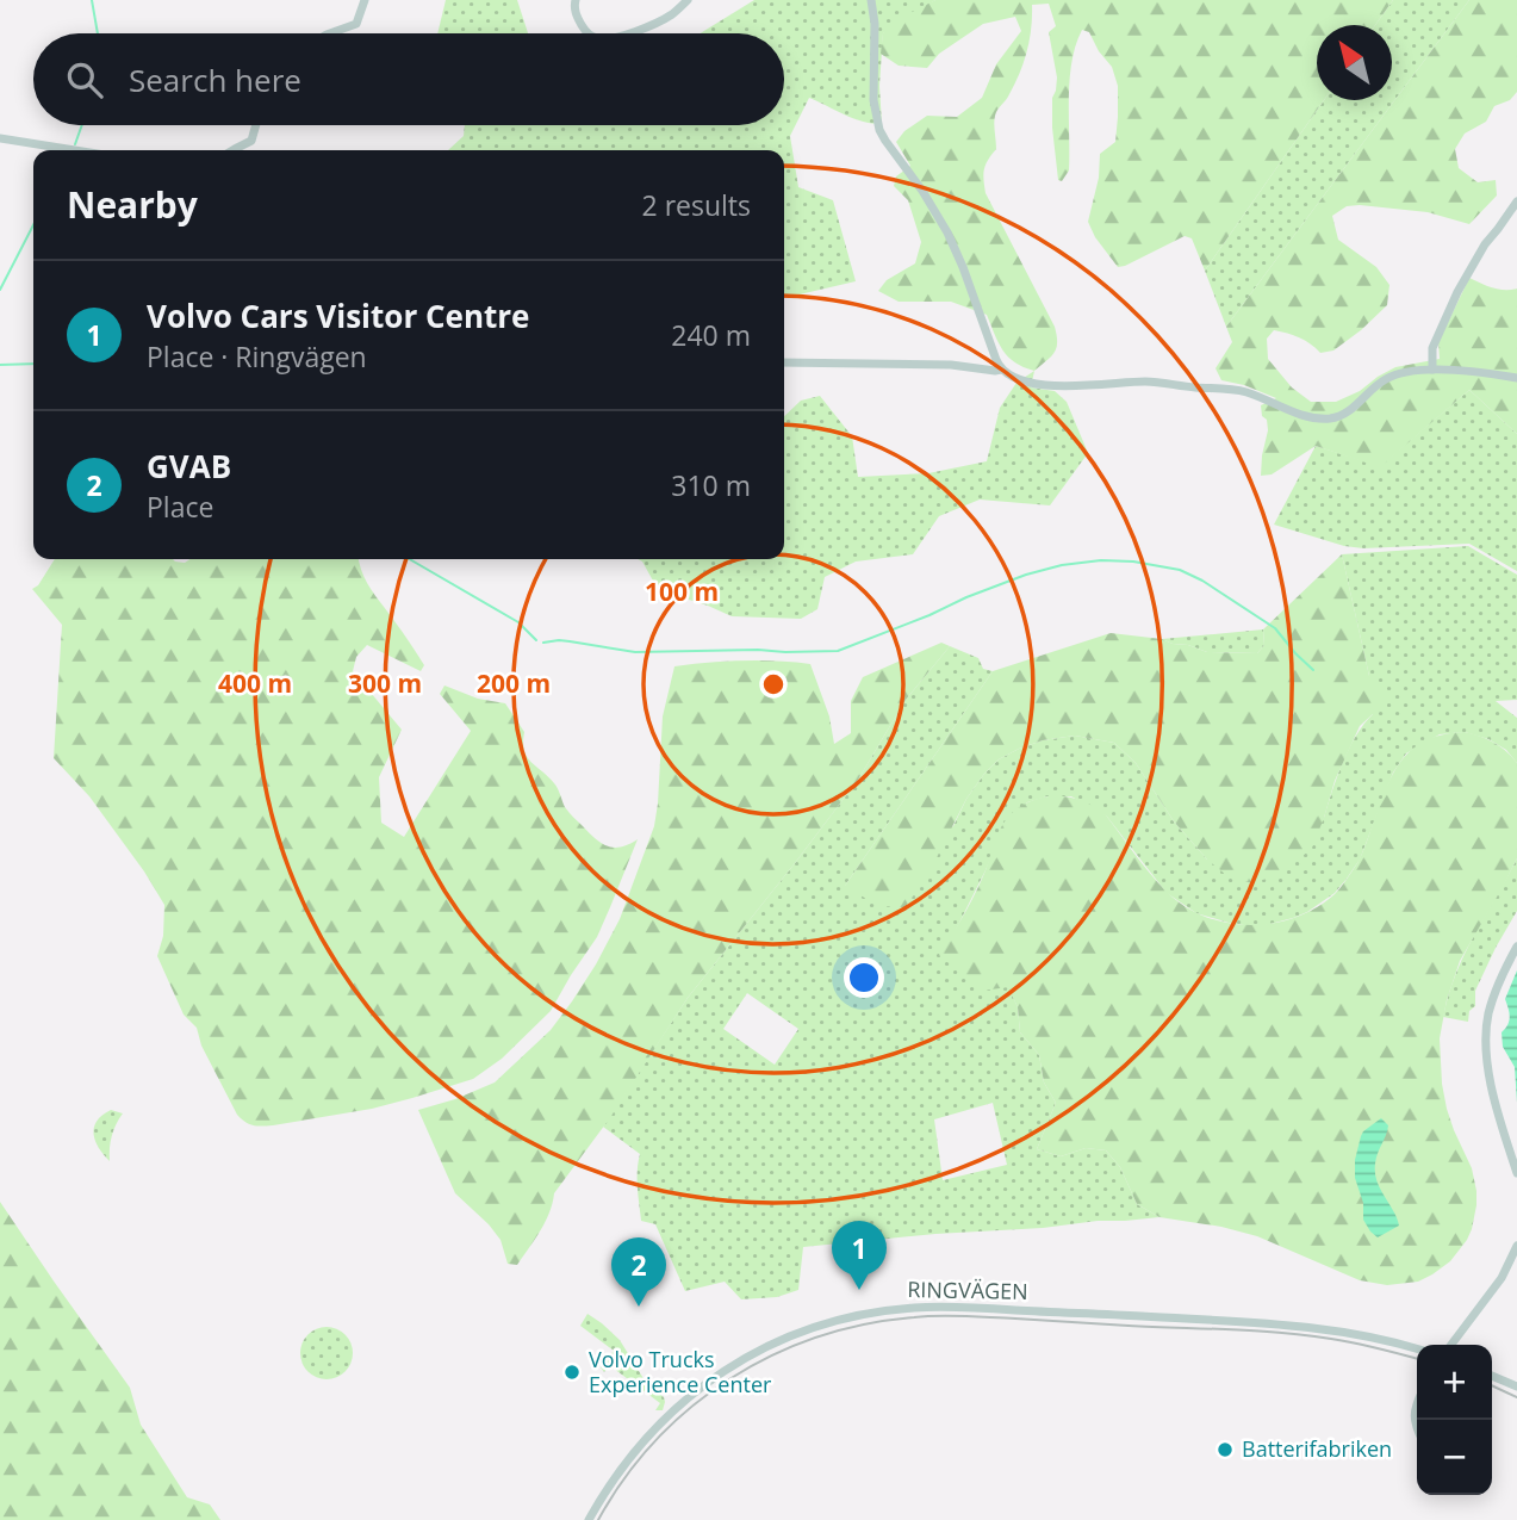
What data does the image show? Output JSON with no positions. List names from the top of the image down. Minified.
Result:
{"streets":{"street":["RINGVÄGEN"]},"places":["Volvo Trucks Experience Center","Batterifabriken"],"north":"top left","page":{"search":"Search here","heading":["Nearby","2 results"],"list":[{"mark":"1","name":"Volvo Cars Visitor Centre","note":"Place · Ringvägen","value":"240 m"},{"mark":"2","name":"GVAB","note":"Place","value":"310 m"}],"pins":["1","2"],"map_buttons":["+","−"]},"rings":["100 m","300 m","200 m","400 m"]}
